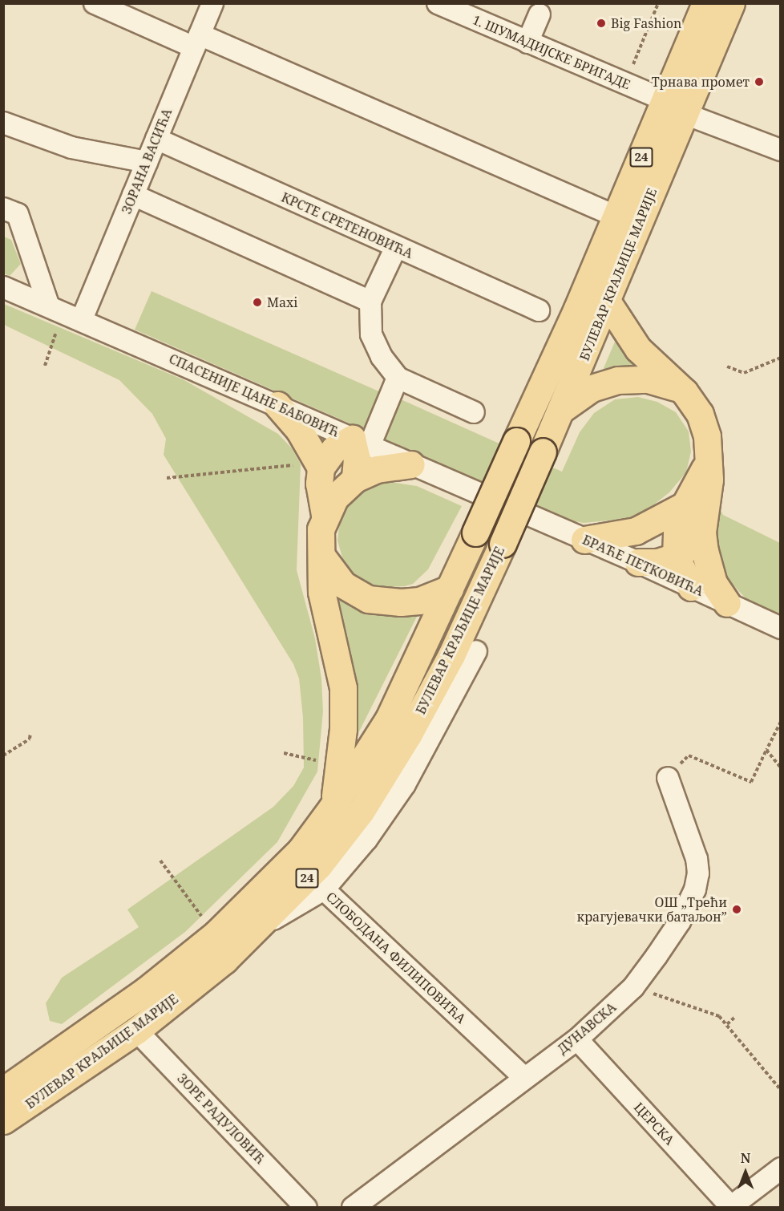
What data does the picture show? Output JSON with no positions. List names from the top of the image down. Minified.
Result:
{"streets":{"main road":["24","БУЛЕВАР КРАЉИЦЕ МАРИЈЕ"],"street":["1. ШУМАДИЈСКЕ БРИГАДЕ","ЗОРАНА ВАСИЋА","КРСТЕ СРЕТЕНОВИЋА","СПАСЕНИЈЕ ЦАНЕ БАБОВИЋ","БРАЋЕ ПЕТКОВИЋА","СЛОБОДАНА ФИЛИПОВИЋА","ДУНАВСКА","ЗОРЕ РАДУЛОВИЋ","ЦЕРСКА"]},"crossings":[["1. ШУМАДИЈСКЕ БРИГАДЕ","БУЛЕВАР КРАЉИЦЕ МАРИЈЕ"],["ЗОРАНА ВАСИЋА","КРСТЕ СРЕТЕНОВИЋА"],["ЗОРАНА ВАСИЋА","СПАСЕНИЈЕ ЦАНЕ БАБОВИЋ"],["БУЛЕВАР КРАЉИЦЕ МАРИЈЕ","СЛОБОДАНА ФИЛИПОВИЋА"],["БУЛЕВАР КРАЉИЦЕ МАРИЈЕ","ЗОРЕ РАДУЛОВИЋ"],["СПАСЕНИЈЕ ЦАНЕ БАБОВИЋ","БРАЋЕ ПЕТКОВИЋА"],["СЛОБОДАНА ФИЛИПОВИЋА","ДУНАВСКА"],["ДУНАВСКА","ЦЕРСКА"]],"places":["Big Fashion","Трнава промет","Maxi","ОШ „Трећи крагујевачки батаљон”"],"north":"top"}
